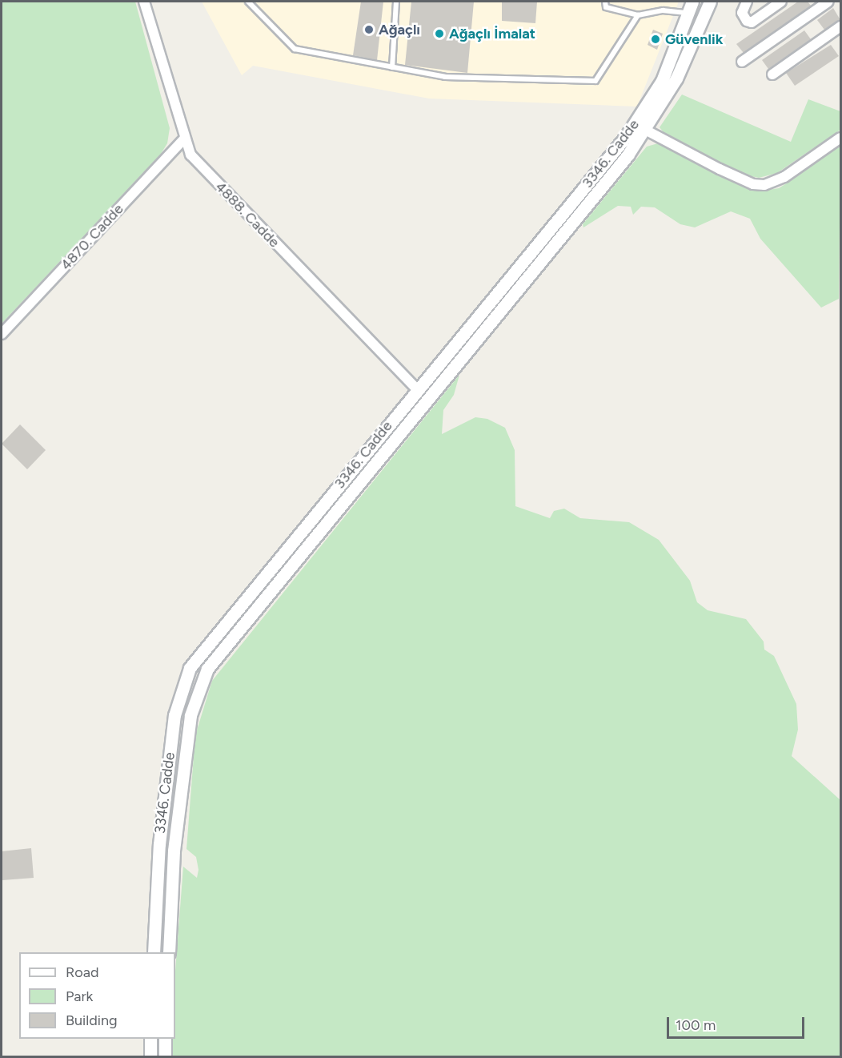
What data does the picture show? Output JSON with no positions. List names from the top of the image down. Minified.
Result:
{"streets":{"street":["3346. Cadde","4888. Cadde","4870. Cadde"]},"crossings":[["3346. Cadde","4888. Cadde"],["4888. Cadde","4870. Cadde"]],"places":["Ağaçlı","Ağaçlı İmalat","Güvenlik"],"legend":["Road","Park","Building"],"scale_bar":"100 m"}
